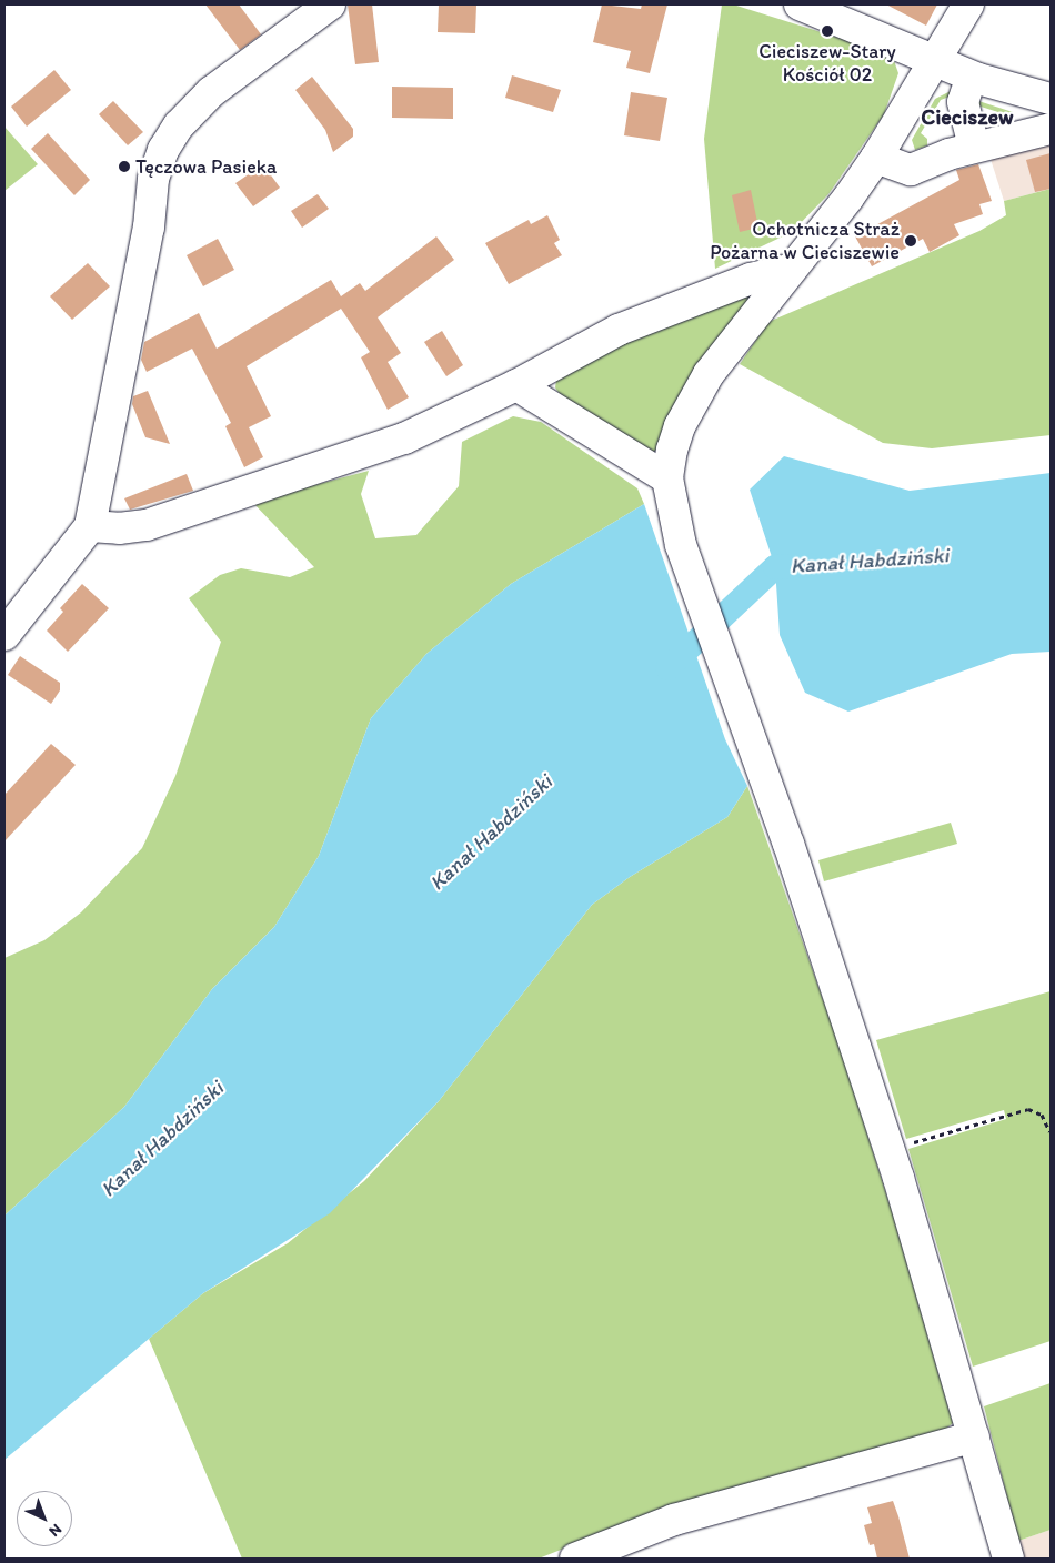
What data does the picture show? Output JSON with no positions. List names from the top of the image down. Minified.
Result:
{"districts":["Cieciszew"],"water":["Kanał Habdziński"],"places":["Cieciszew-Stary Kościół 02","Tęczowa Pasieka","Ochotnicza Straż Pożarna w Cieciszewie"],"north":"bottom right"}
